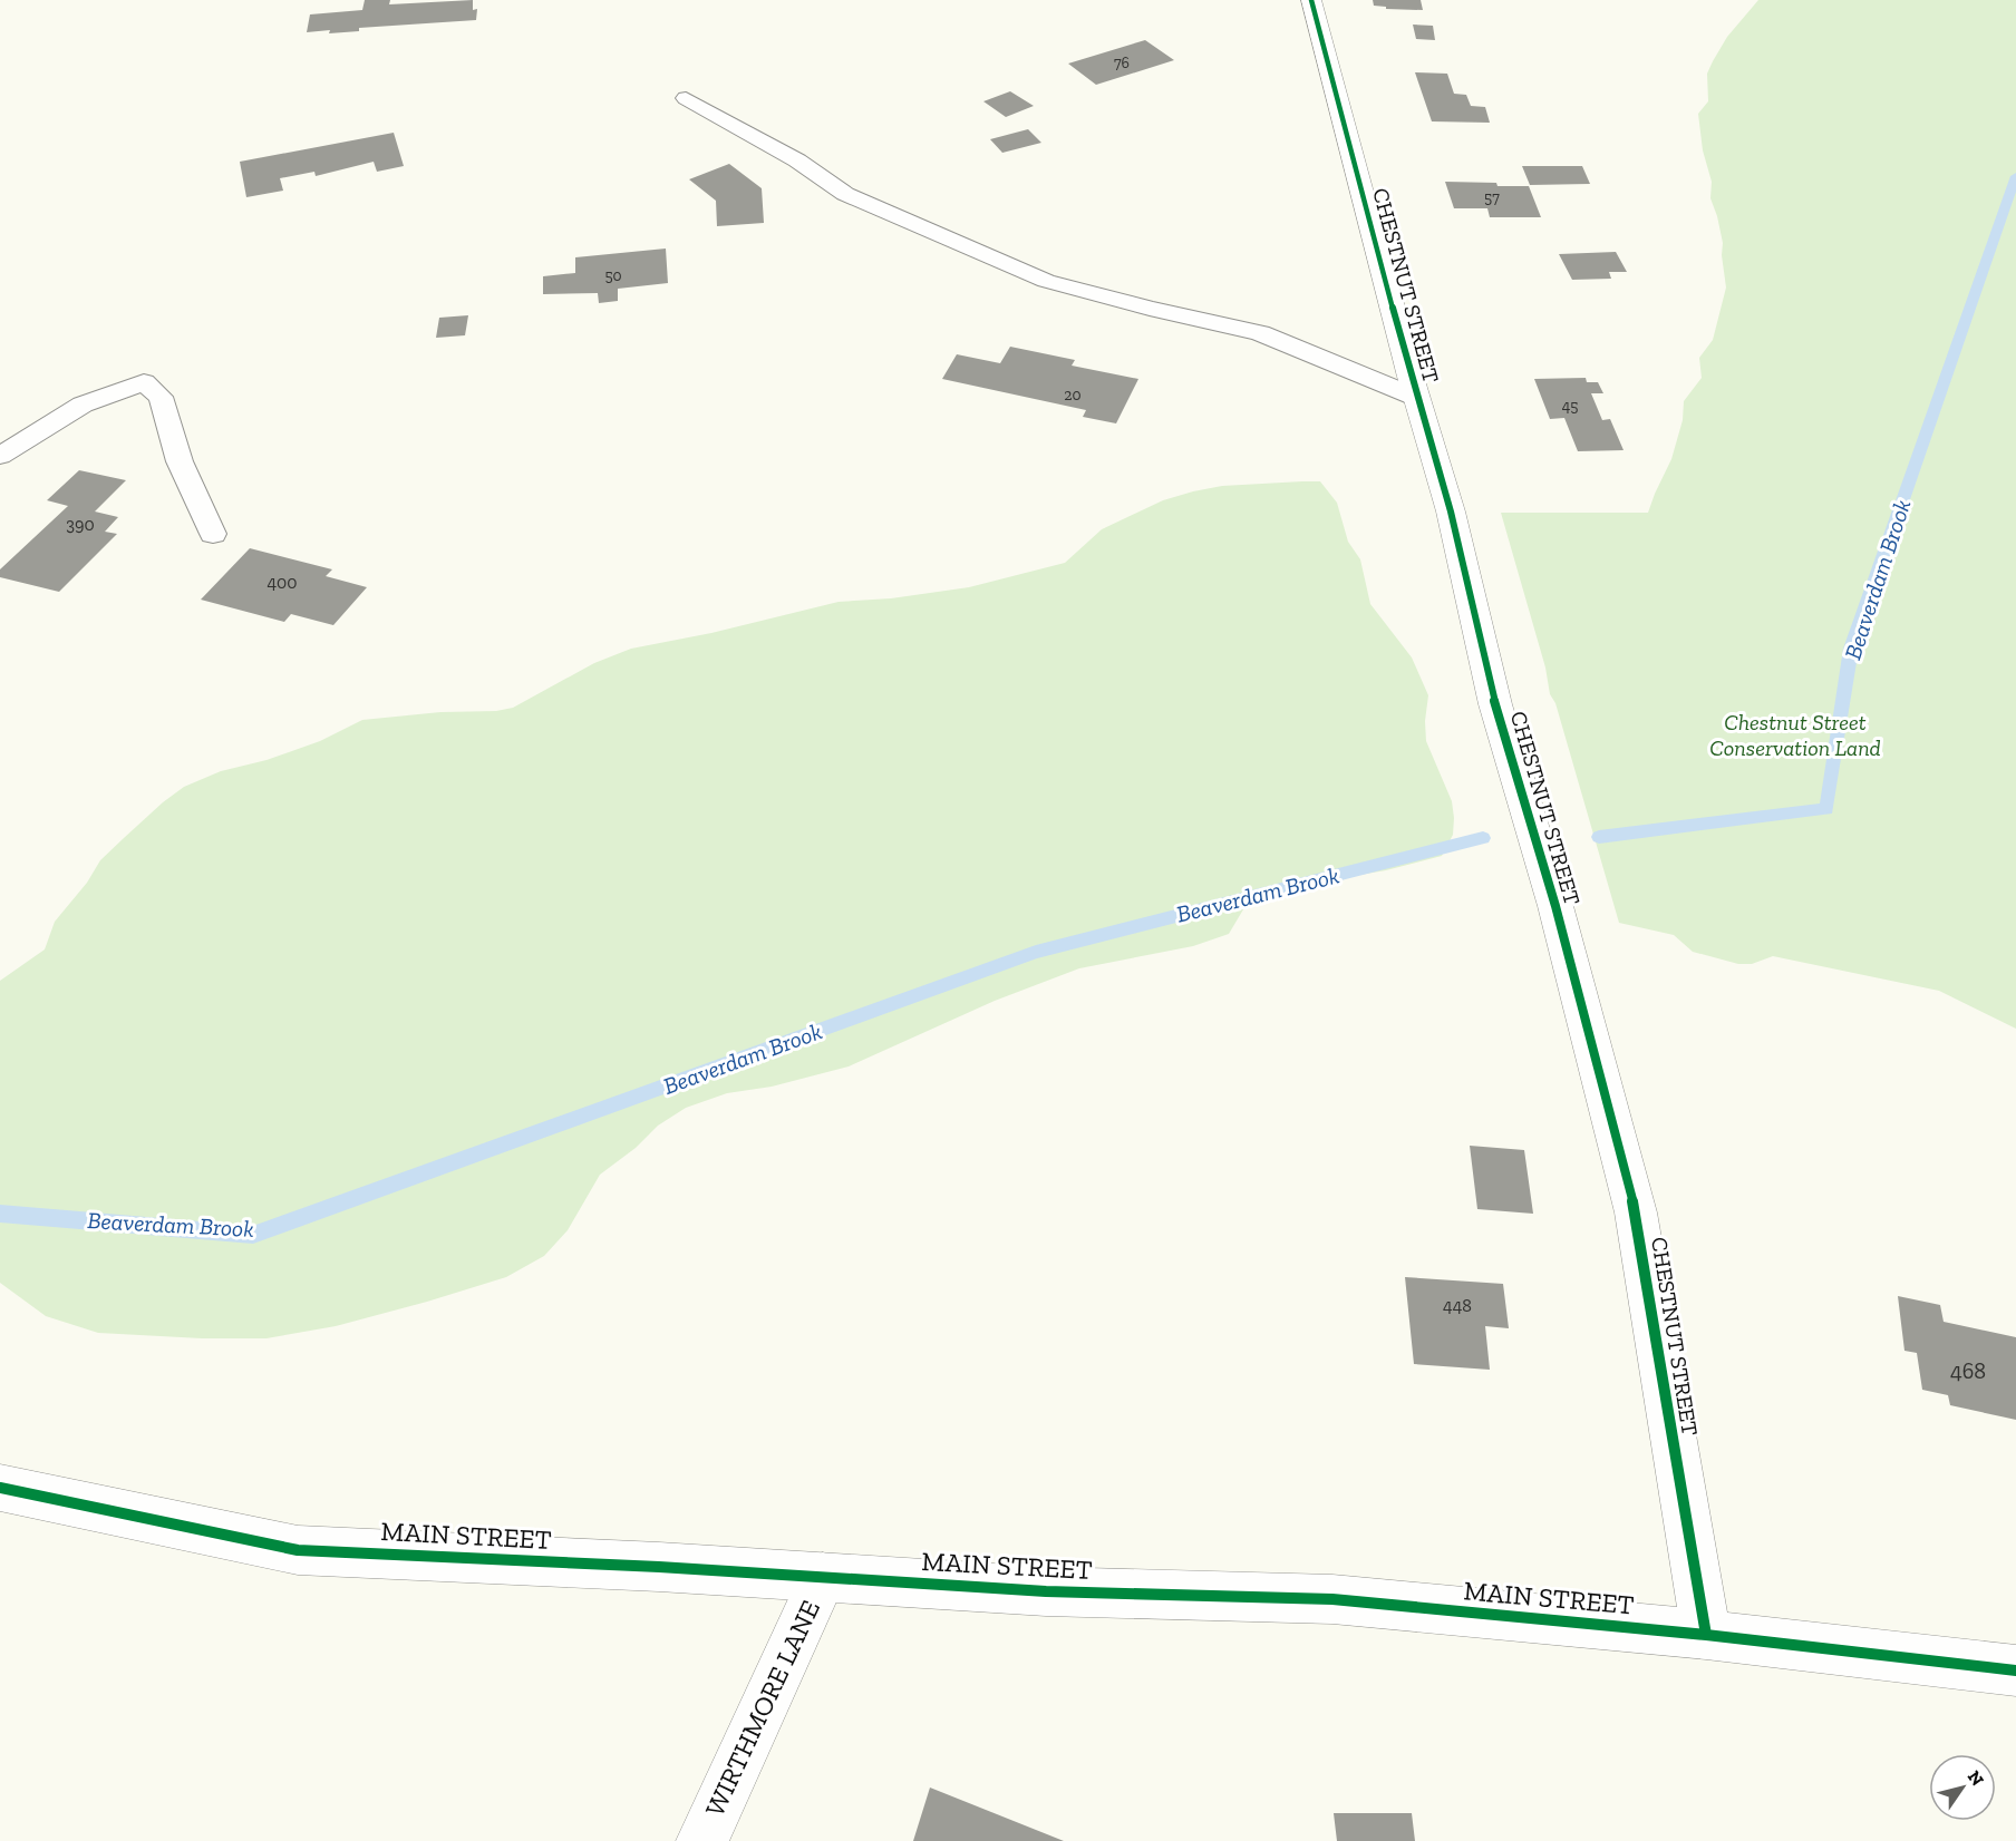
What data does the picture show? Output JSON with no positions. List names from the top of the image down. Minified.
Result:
{"streets":{"street":["CHESTNUT STREET","MAIN STREET","WIRTHMORE LANE"]},"crossings":[["CHESTNUT STREET","MAIN STREET"],["MAIN STREET","WIRTHMORE LANE"]],"water":["Beaverdam Brook"],"parks":["Chestnut Street Conservation Land"],"house_numbers":["76","57","50","20","45","390","400","448","468"],"north":"top right"}
